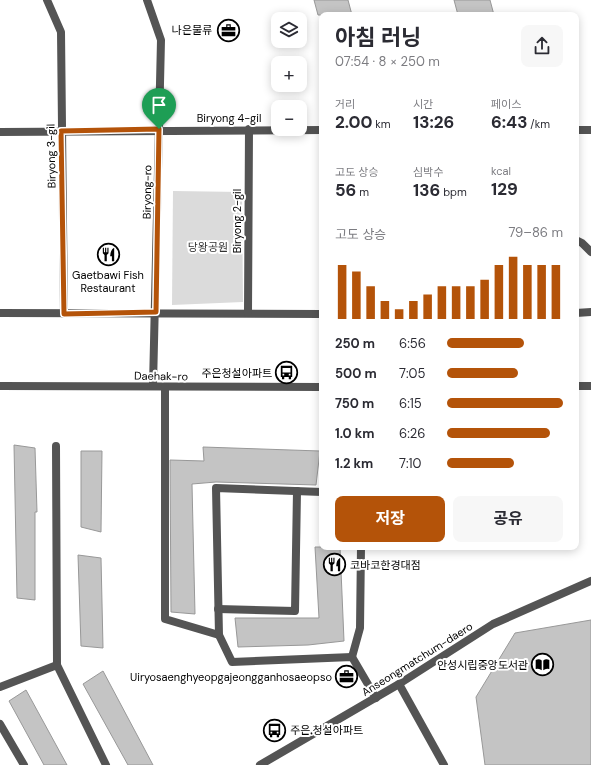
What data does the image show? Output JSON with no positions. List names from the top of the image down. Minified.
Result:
{"streets":{"street":["Biryong 4-gil","Biryong 3-gil","Biryong-ro","Biryong 2-gil","Daehak-ro","Anseongmatchum-daero"]},"crossings":[["Biryong 4-gil","Biryong 3-gil"],["Biryong 4-gil","Biryong-ro"],["Biryong 4-gil","Biryong 2-gil"],["Biryong-ro","Daehak-ro"]],"parks":["당왕공원"],"places":{"office":["나은물류","Uiryosaenghyeopgajeongganhosaeopso"],"restaurant":["Gaetbawi Fish Restaurant","코바코한경대점"],"bus stop":["주은청설아파트","주은.청설아파트"],"library":["안성시립중앙도서관"]},"page":{"map_buttons":["+","−"],"heading":["아침 러닝","07:54 · 8 × 250 m"],"stats":[["거리","2.00 km"],["시간","13:26"],["페이스","6:43 /km"],["고도 상승","56 m"],["심박수","136 bpm"],["kcal","129"]],"chart":["고도 상승","79–86 m"],"list":[{"name":"250 m","note":"6:56"},{"name":"500 m","note":"7:05"},{"name":"750 m","note":"6:15"},{"name":"1.0 km","note":"6:26"},{"name":"1.2 km","note":"7:10"}],"buttons":["저장","공유"]}}
